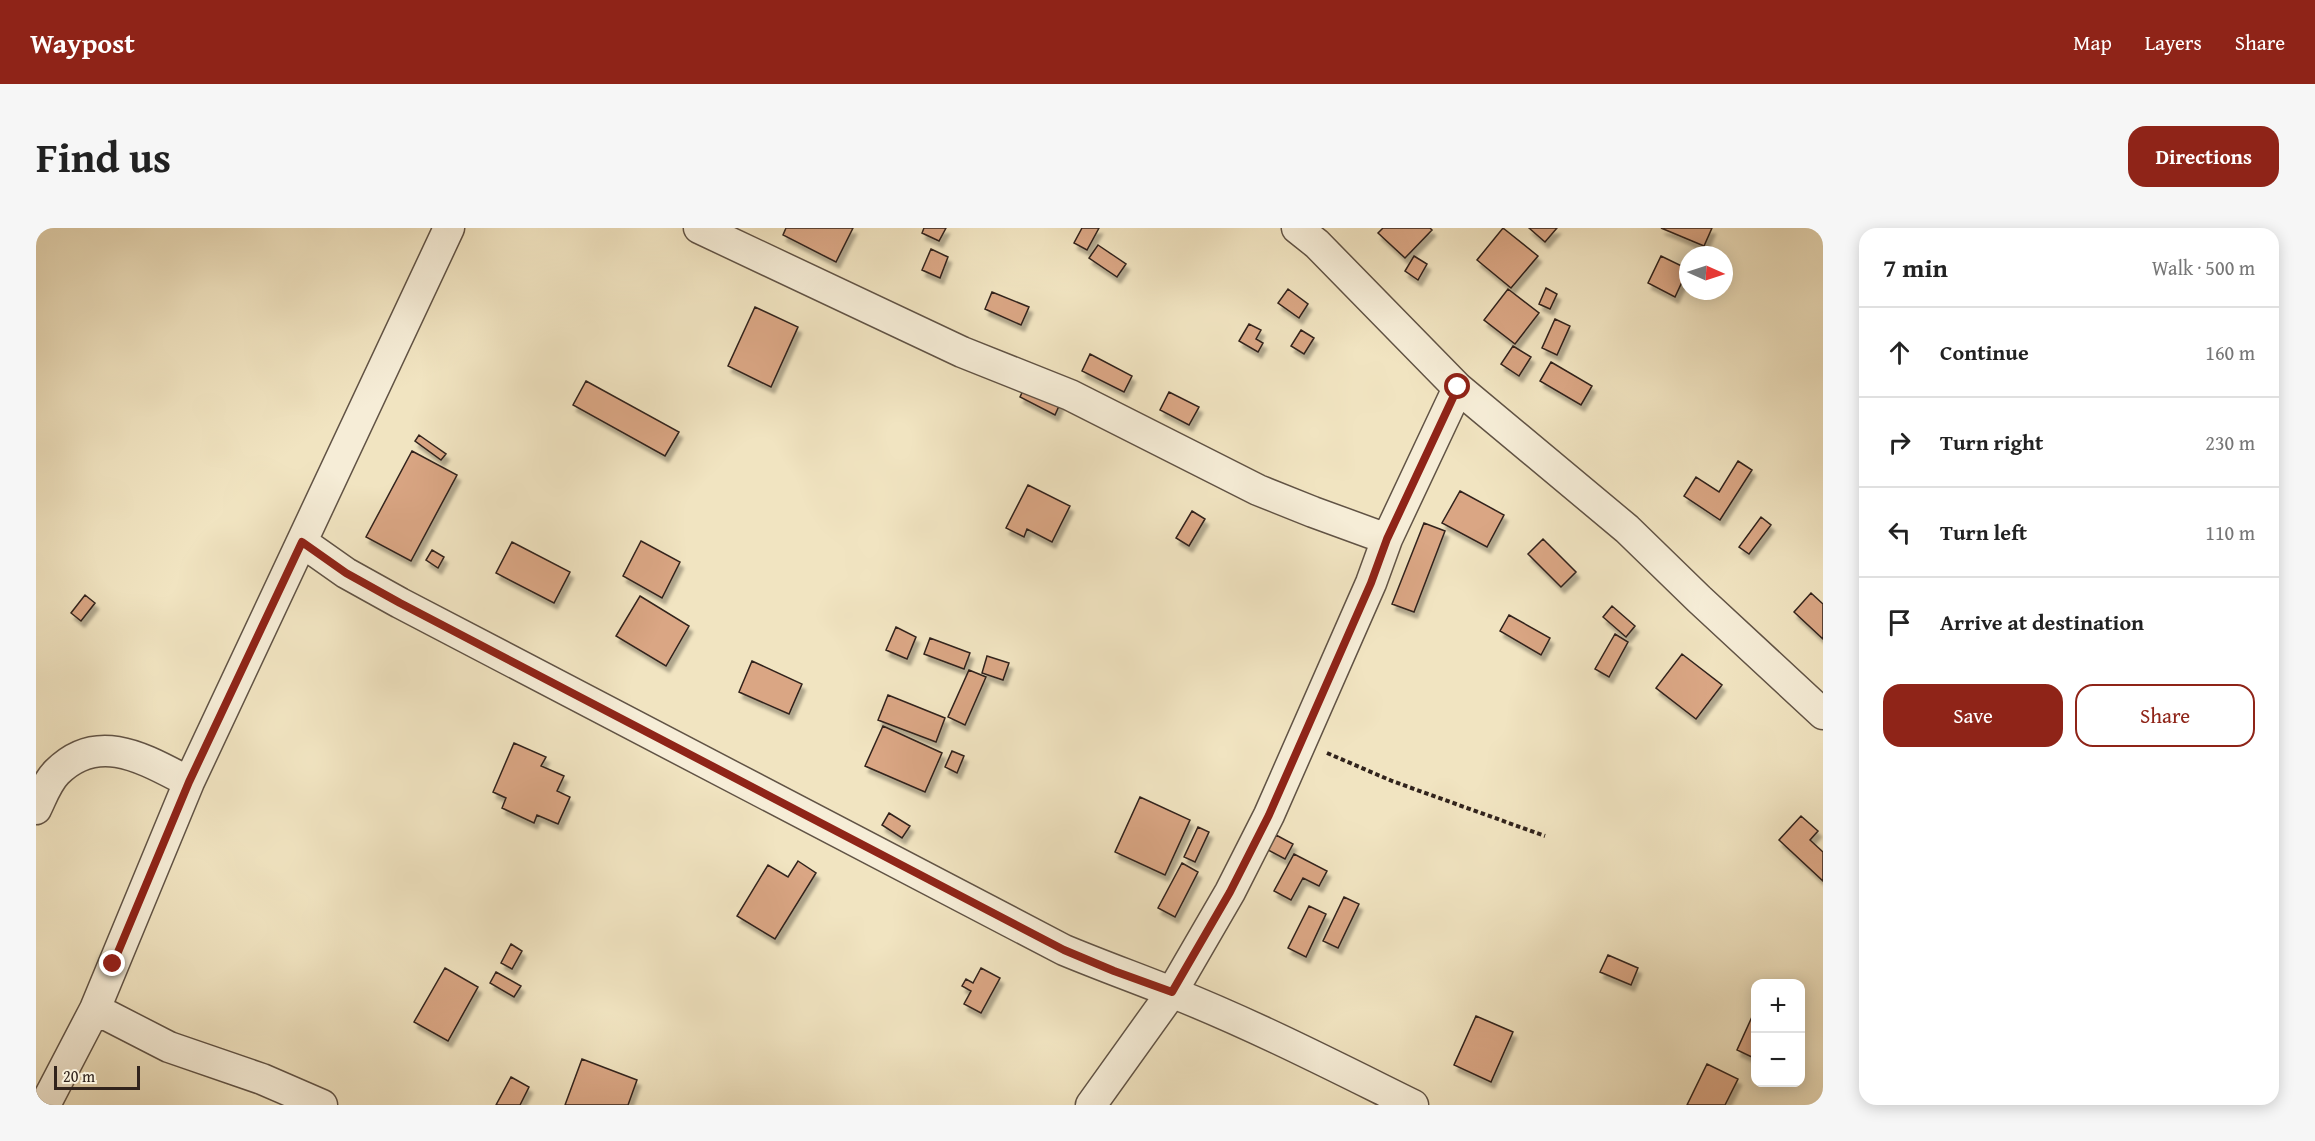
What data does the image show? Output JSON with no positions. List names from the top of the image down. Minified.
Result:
{"scale_bar":"20 m","north":"right","page":{"header":"Waypost","nav":["Map","Layers","Share"],"title":"Find us","buttons":["Directions",["Save","Share"]],"heading":["7 min","Walk · 500 m"],"list":[["Continue","160 m"],["Turn right","230 m"],["Turn left","110 m"],"Arrive at destination"],"map_buttons":["+","−"],"scale":"20 m"}}
